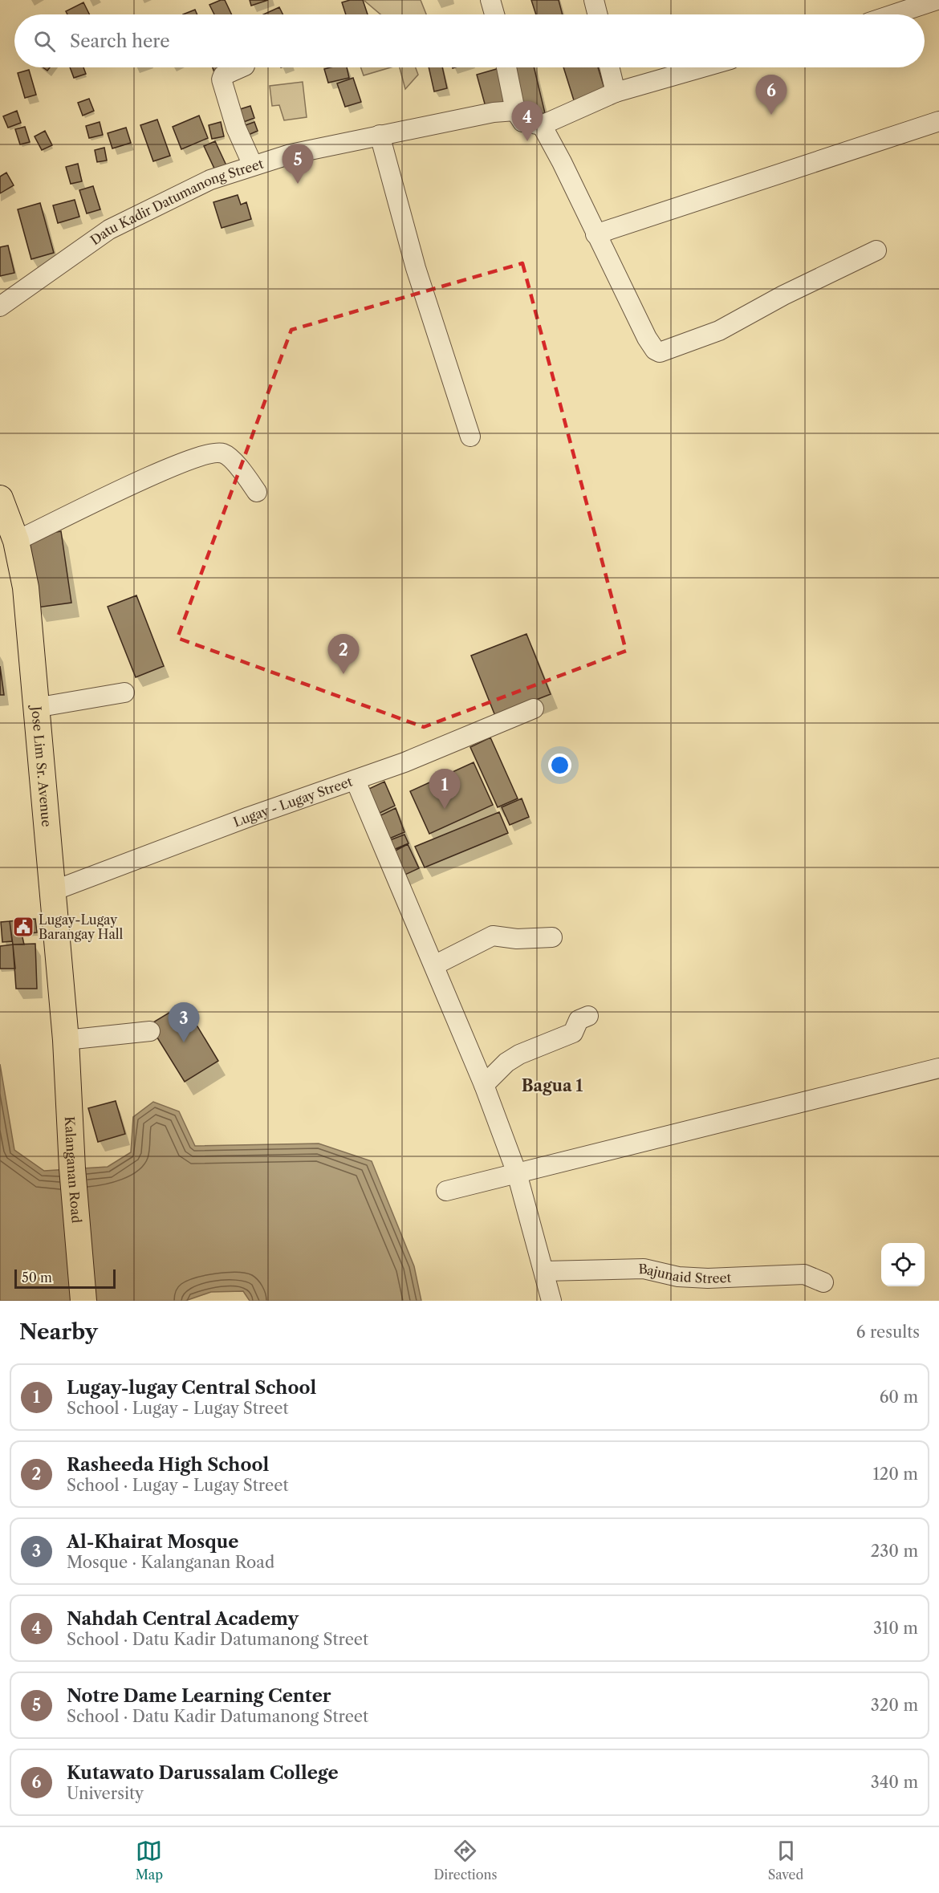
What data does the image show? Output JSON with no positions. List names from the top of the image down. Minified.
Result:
{"streets":{"main road":["Jose Lim Sr. Avenue","Kalanganan Road"],"street":["Datu Kadir Datumanong Street","Lugay - Lugay Street","Bajunaid Street"]},"crossings":[["Jose Lim Sr. Avenue","Lugay - Lugay Street"],["Jose Lim Sr. Avenue","Kalanganan Road"]],"districts":["Bagua 1"],"places":{"public building":["Lugay-Lugay Barangay Hall"]},"scale_bar":"50 m","page":{"search":"Search here","pins":["6","4","5","2","1","3"],"scale":"50 m","heading":["Nearby","6 results"],"list":[{"mark":"1","name":"Lugay-lugay Central School","note":"School · Lugay - Lugay Street","value":"60 m"},{"mark":"2","name":"Rasheeda High School","note":"School · Lugay - Lugay Street","value":"120 m"},{"mark":"3","name":"Al-Khairat Mosque","note":"Mosque · Kalanganan Road","value":"230 m"},{"mark":"4","name":"Nahdah Central Academy","note":"School · Datu Kadir Datumanong Street","value":"310 m"},{"mark":"5","name":"Notre Dame Learning Center","note":"School · Datu Kadir Datumanong Street","value":"320 m"},{"mark":"6","name":"Kutawato Darussalam College","note":"University","value":"340 m"}],"nav":["Map","Directions","Saved"]}}
